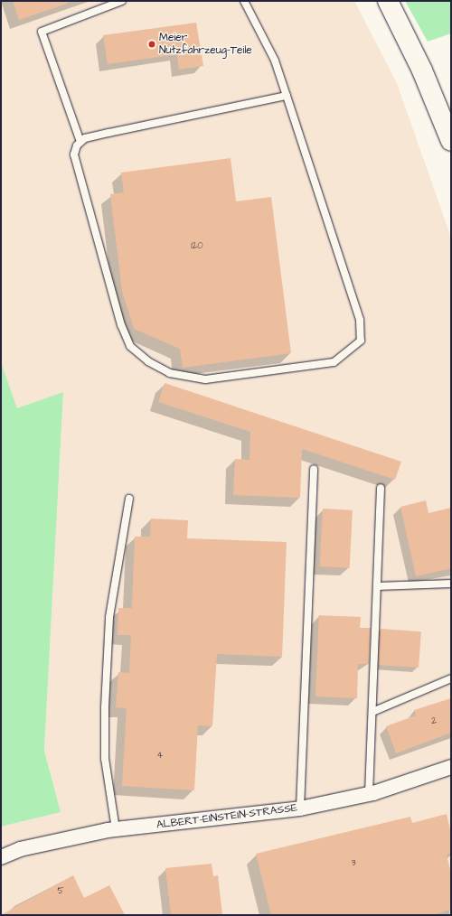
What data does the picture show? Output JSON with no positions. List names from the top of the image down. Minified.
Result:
{"streets":{"street":["ALBERT-EINSTEIN-STRASSE"]},"places":["Meier Nutzfahrzeug-Teile"],"house_numbers":["120","2","4","3","5"]}
